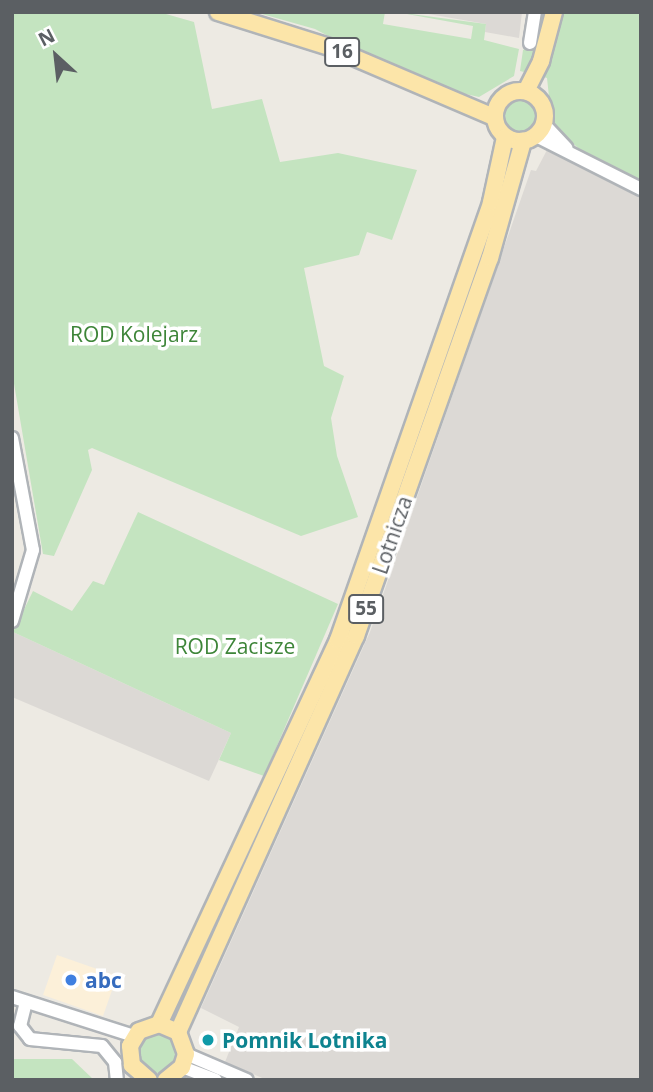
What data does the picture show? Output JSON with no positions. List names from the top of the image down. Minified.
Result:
{"streets":{"main road":["16","Lotnicza","55"]},"crossings":[["16","Lotnicza"]],"parks":["ROD Kolejarz","ROD Zacisze"],"places":["abc","Pomnik Lotnika"],"north":"top left"}
